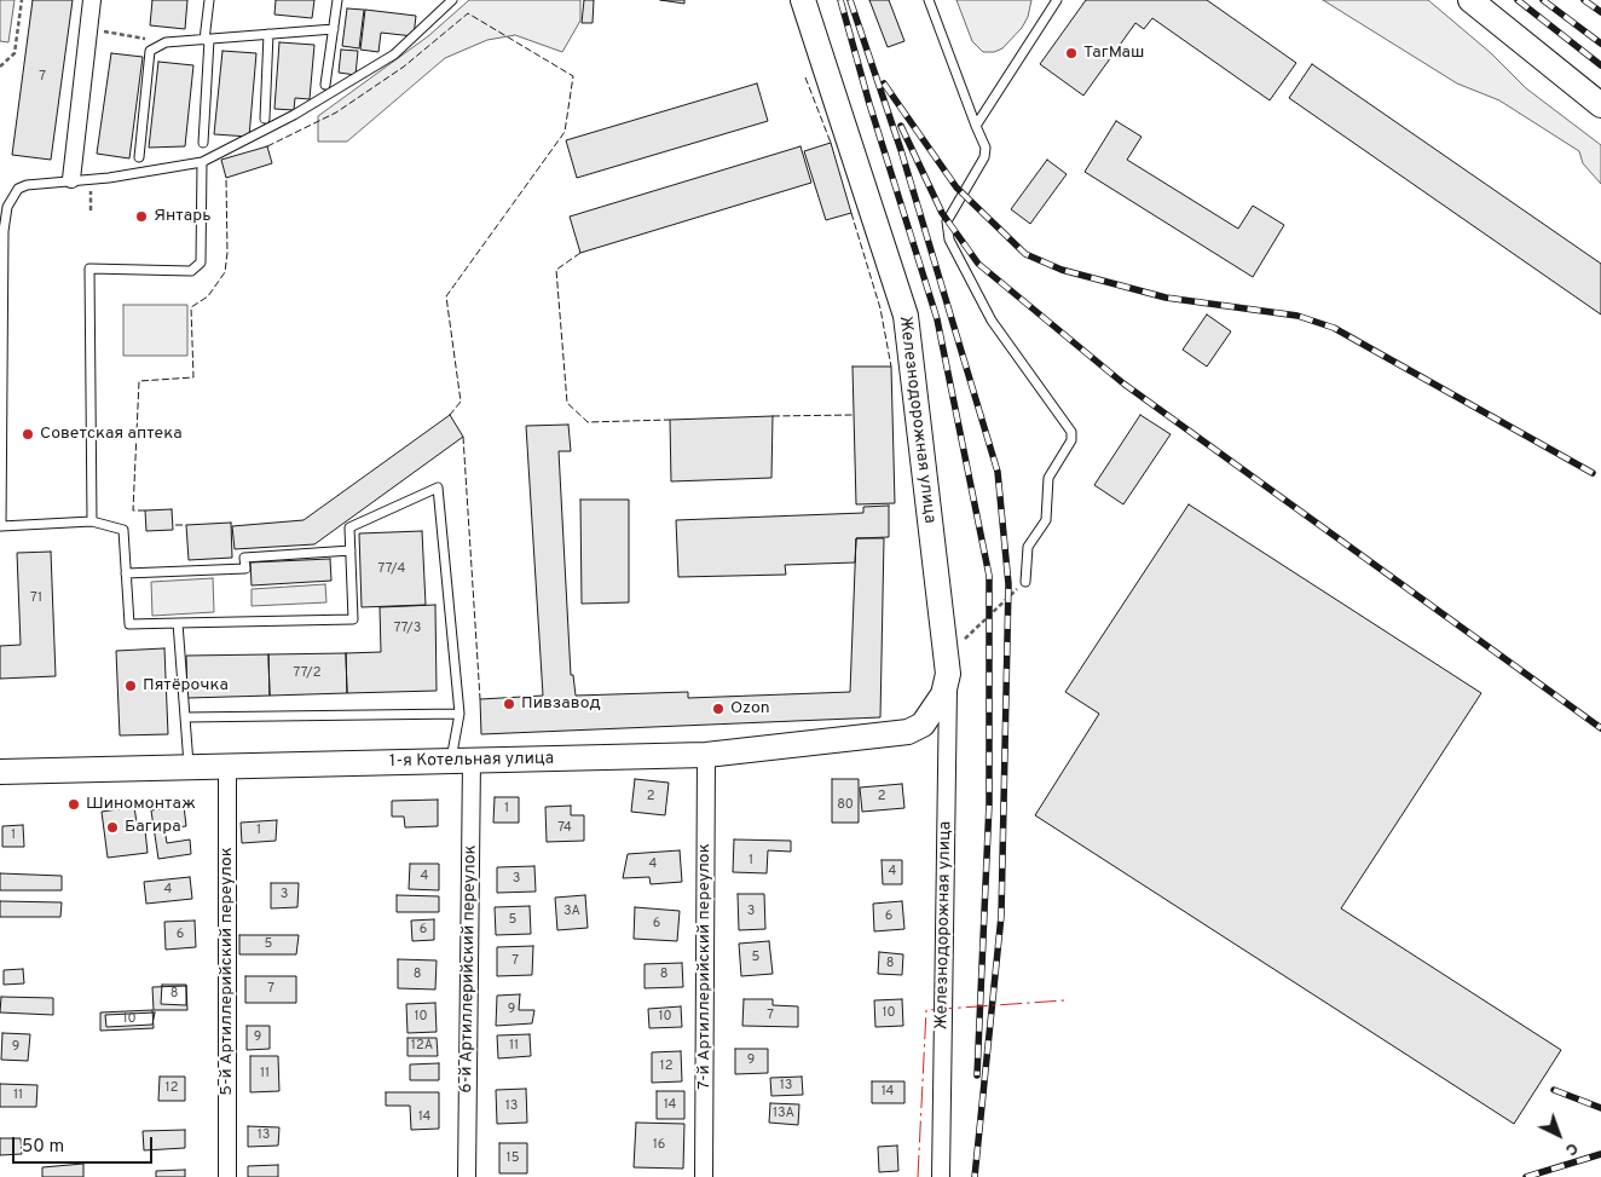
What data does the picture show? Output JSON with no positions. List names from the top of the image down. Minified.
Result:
{"streets":{"street":["Железнодорожная улица","1-я Котельная улица","7-й Артиллерийский переулок","6-й Артиллерийский переулок","5-й Артиллерийский переулок"]},"crossings":[["Железнодорожная улица","1-я Котельная улица"],["1-я Котельная улица","7-й Артиллерийский переулок"],["1-я Котельная улица","6-й Артиллерийский переулок"],["1-я Котельная улица","5-й Артиллерийский переулок"]],"places":["ТагМаш","Янтарь","Советская аптека","Пятёрочка","Пивзавод","Ozon","Шиномонтаж","Багира"],"house_numbers":["7","77/4","71","77/3","77/2","2","2","80","1","74","1","1","1","4","4","4","3","4","3","3А","3","6","5","6","6","6","5","5","7","8","8","8","7","8","9","10","7","10","10","10","9","12А","11","9","9","12","11","13","12","14","11","14","13","13А","14","13","16","15"],"scale_bar":"50 m","north":"bottom right"}
